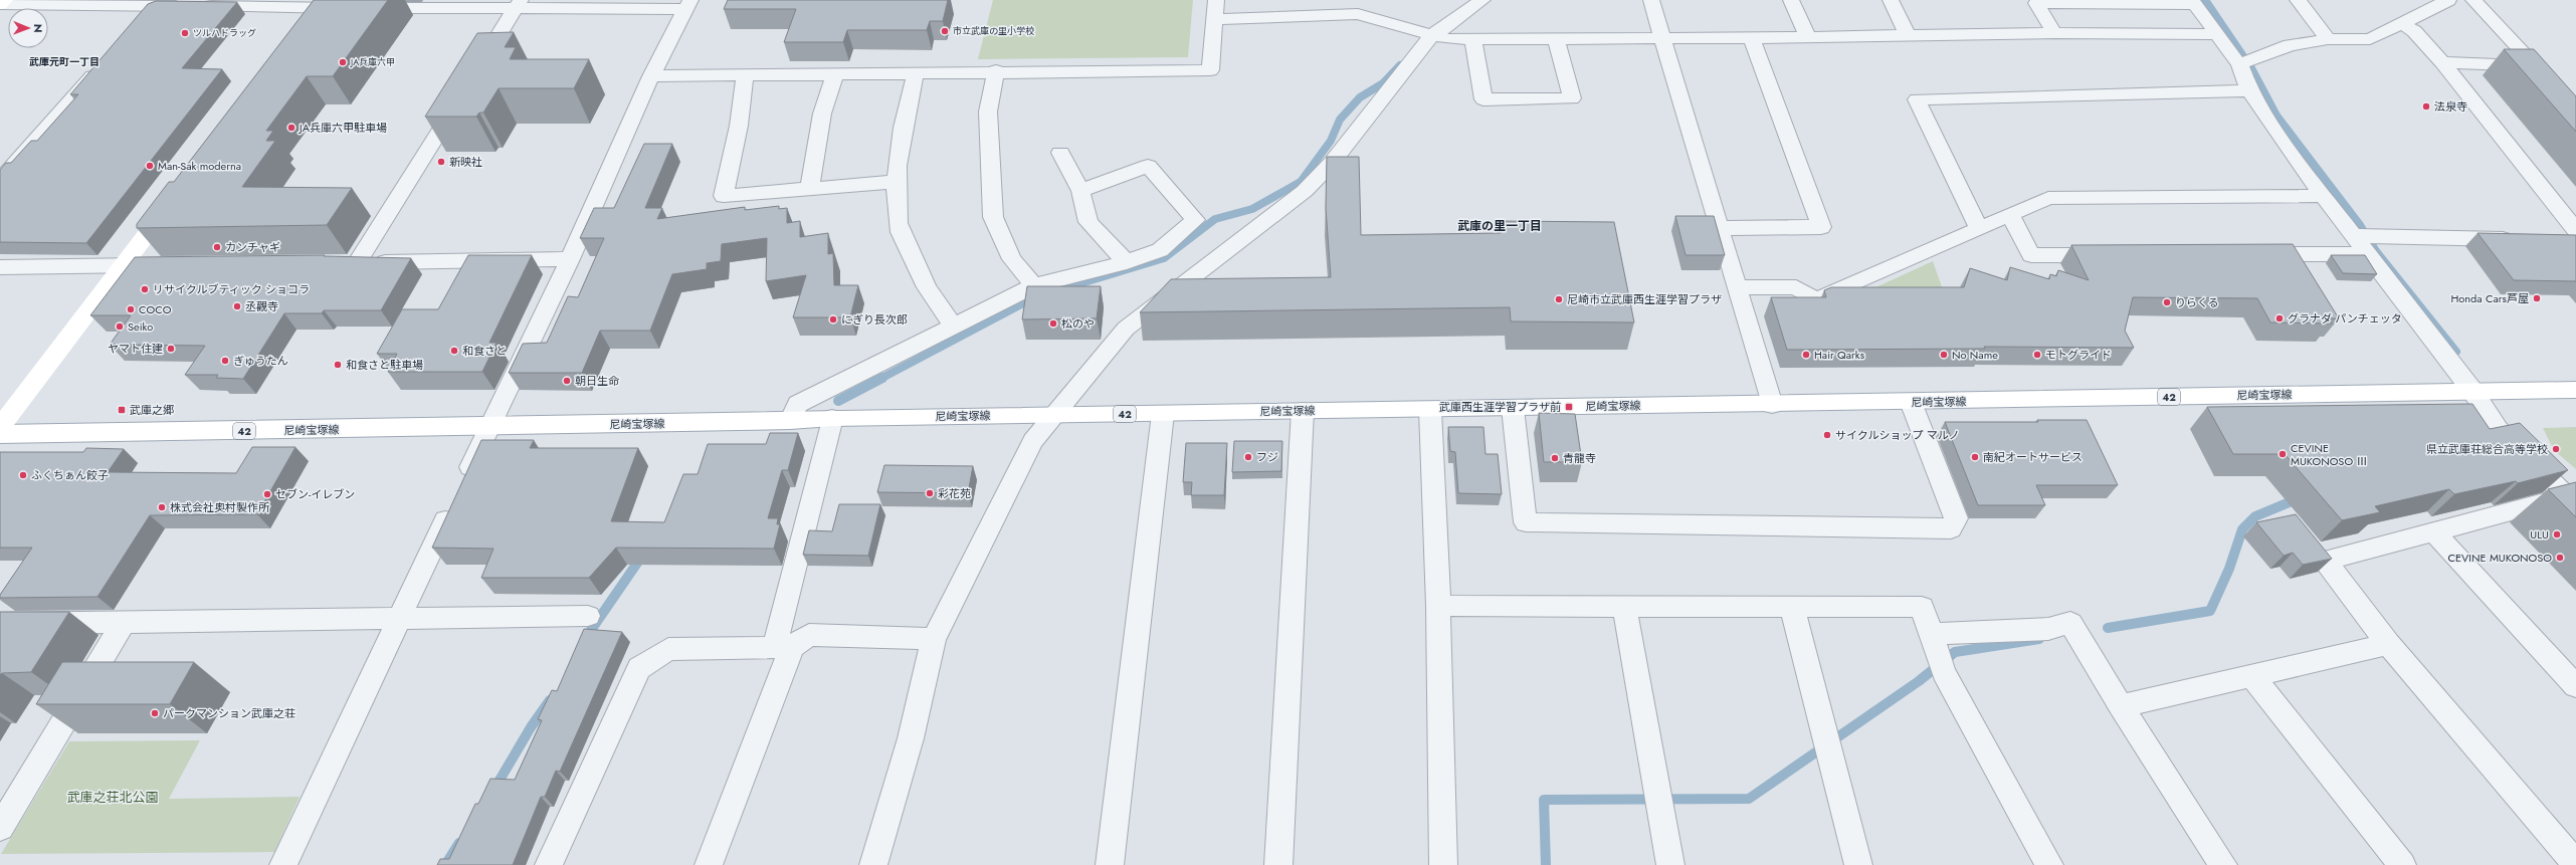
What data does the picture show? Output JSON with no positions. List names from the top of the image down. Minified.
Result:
{"streets":{"main road":["尼崎宝塚線","42"]},"districts":["武庫元町一丁目","武庫の里一丁目"],"parks":["武庫之荘北公園"],"places":{"other":["市立武庫の里小学校","ツルハドラッグ","JA兵庫六甲","法泉寺","JA兵庫六甲駐車場","新映社","Man-Sak moderna","カンチャギ","リサイクルブティック ショコラ","Honda Cars芦屋","尼崎市立武庫西生涯学習プラザ","りらくる","丞觀寺","COCO","グラナダ パンチェッタ","にぎり長次郎","松のや","Seiko","ヤマト住建","和食さと","Hair Qarks","No Name","モトグライド","ぎゅうたん","和食さと駐車場","朝日生命","サイクルショップ マルノ","県立武庫荘総合高等学校","CEVINE MUKONOSO Ⅲ","フジ","南紀オートサービス","青龍寺","ふくちぁん餃子","彩花苑","セブン-イレブン","株式会社奥村製作所","ULU","CEVINE MUKONOSO","パークマンション武庫之荘"],"transit":["武庫西生涯学習プラザ前","武庫之郷"]},"north":"right"}
